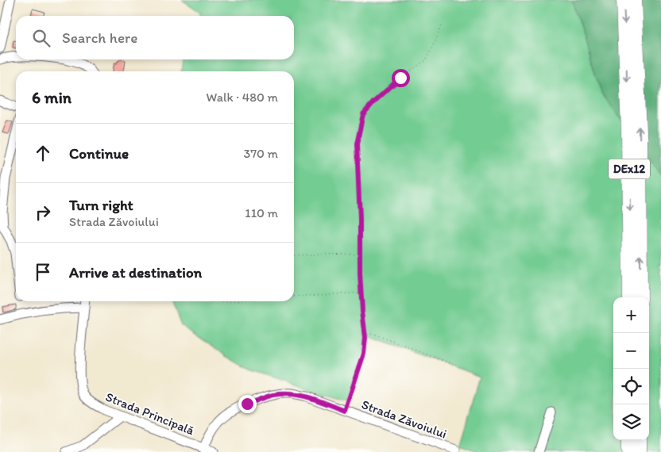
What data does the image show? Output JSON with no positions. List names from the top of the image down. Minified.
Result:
{"streets":{"highway":["DEx12"],"street":["Strada Principală","Strada Zăvoiului"]},"crossings":[["Strada Principală","Strada Zăvoiului"]],"page":{"search":"Search here","heading":["6 min","Walk · 480 m"],"list":[["Continue","370 m"],["Turn right","Strada Zăvoiului","110 m"],"Arrive at destination"],"map_buttons":["+","−"]}}
